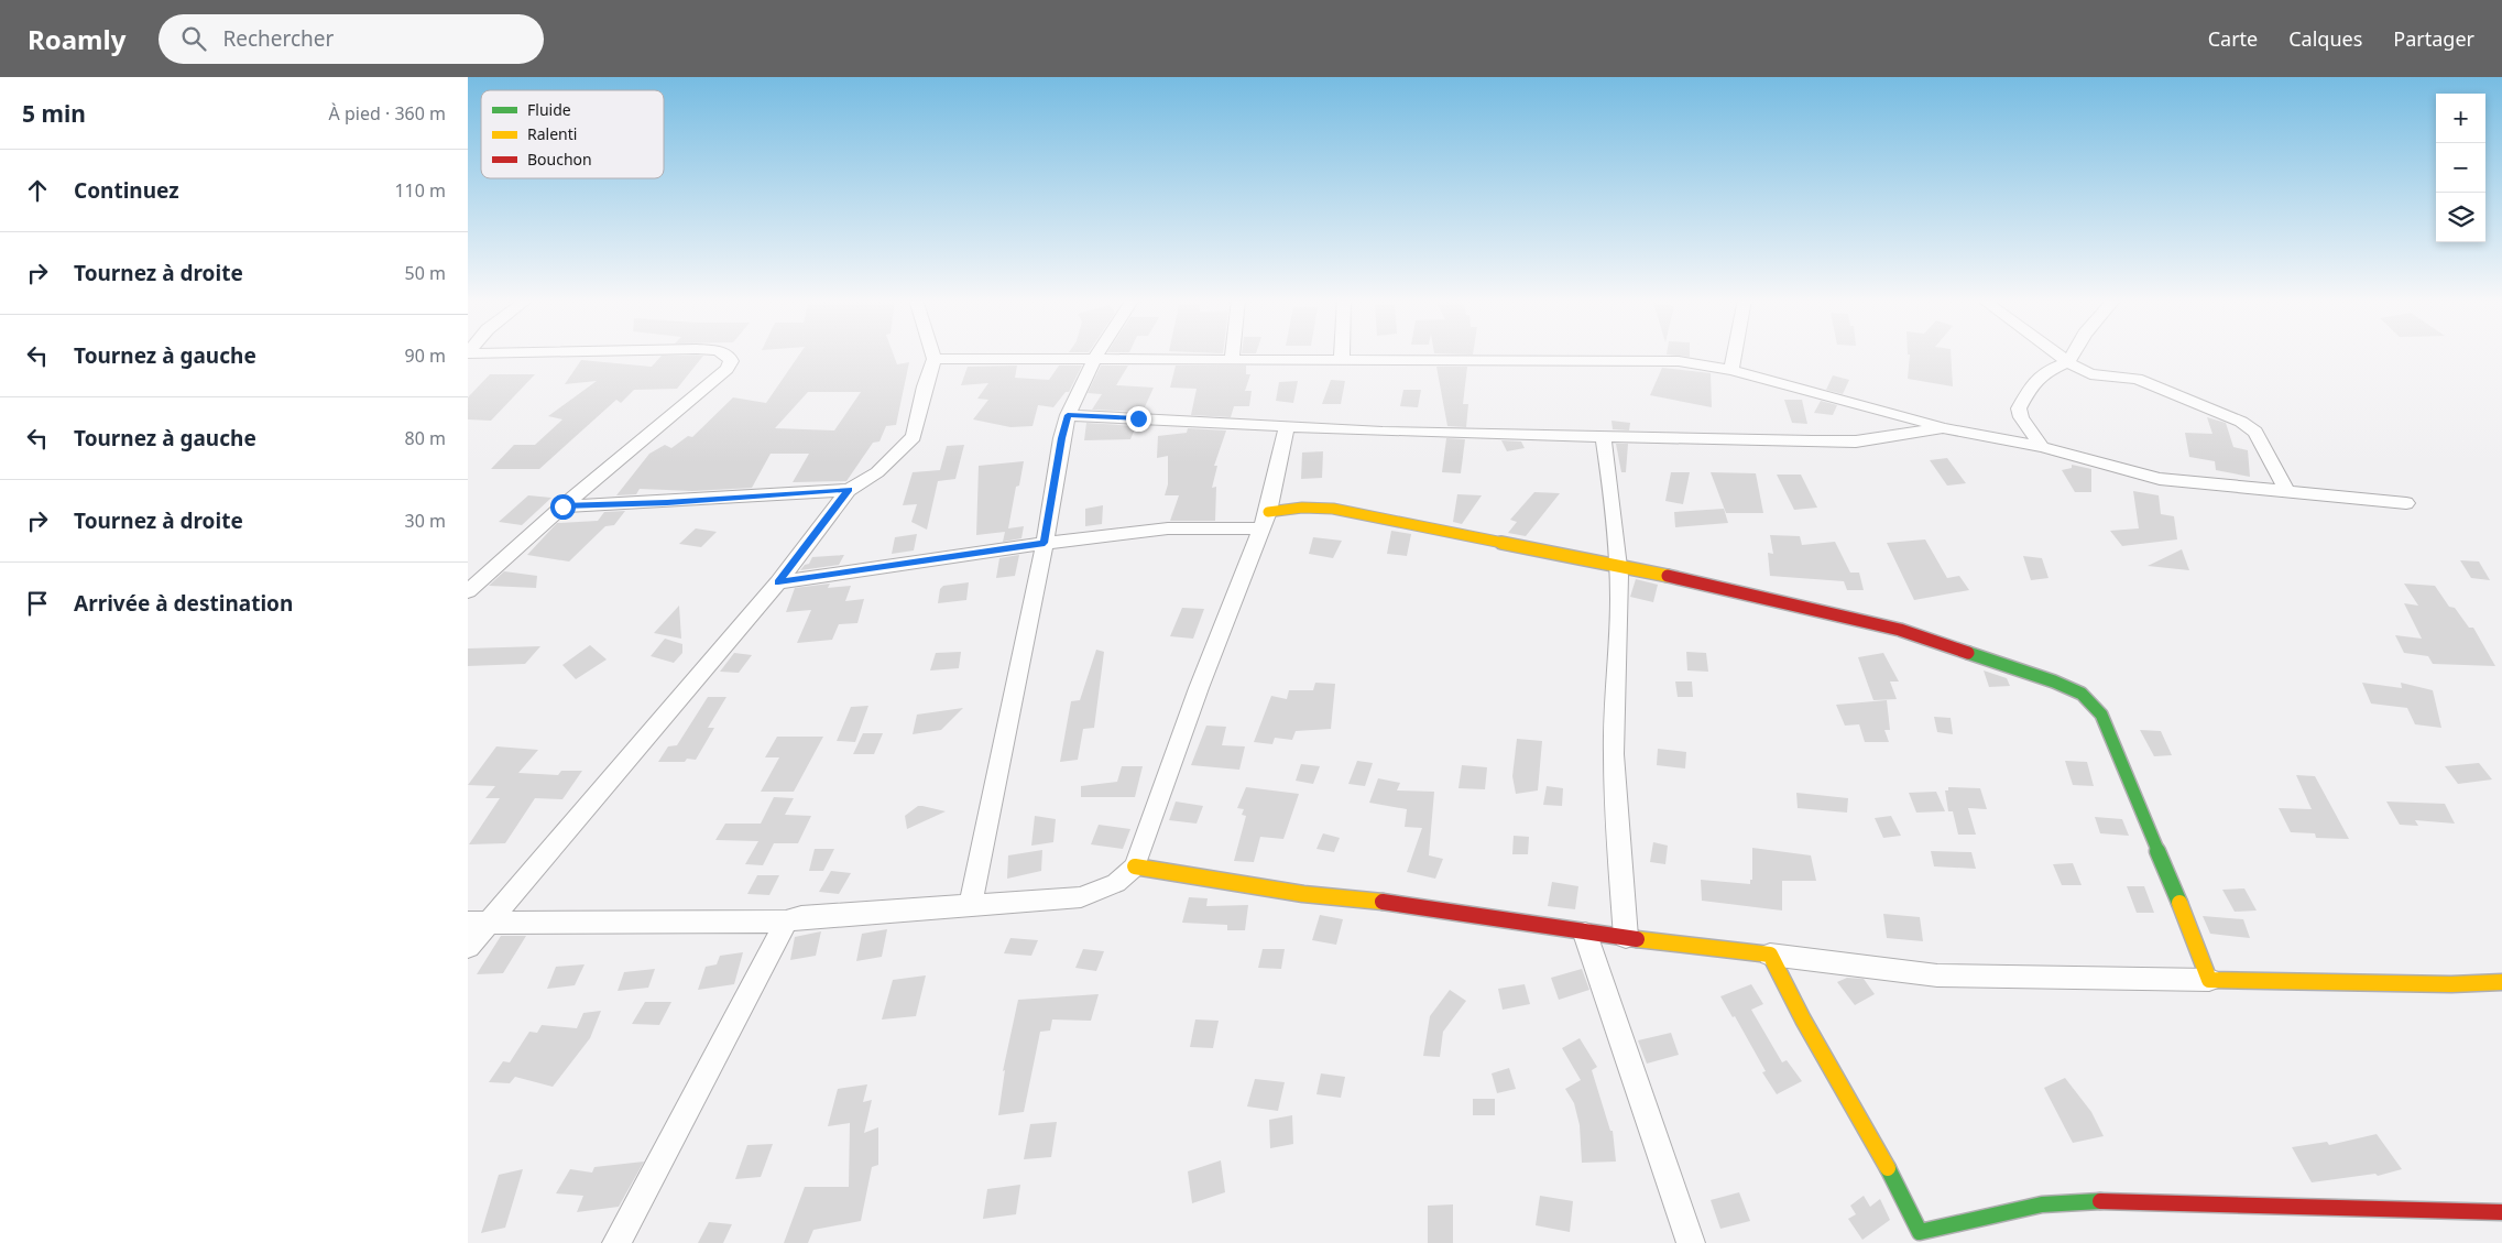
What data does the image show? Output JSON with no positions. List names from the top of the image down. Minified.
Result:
{"legend":["Fluide","Ralenti","Bouchon"],"page":{"header":"Roamly","search":"Rechercher","nav":["Carte","Calques","Partager"],"heading":["5 min","À pied · 360 m"],"map_buttons":["+","−"],"list":[["Continuez","110 m"],["Tournez à droite","50 m"],["Tournez à gauche","90 m"],["Tournez à gauche","80 m"],["Tournez à droite","30 m"],"Arrivée à destination"]}}
